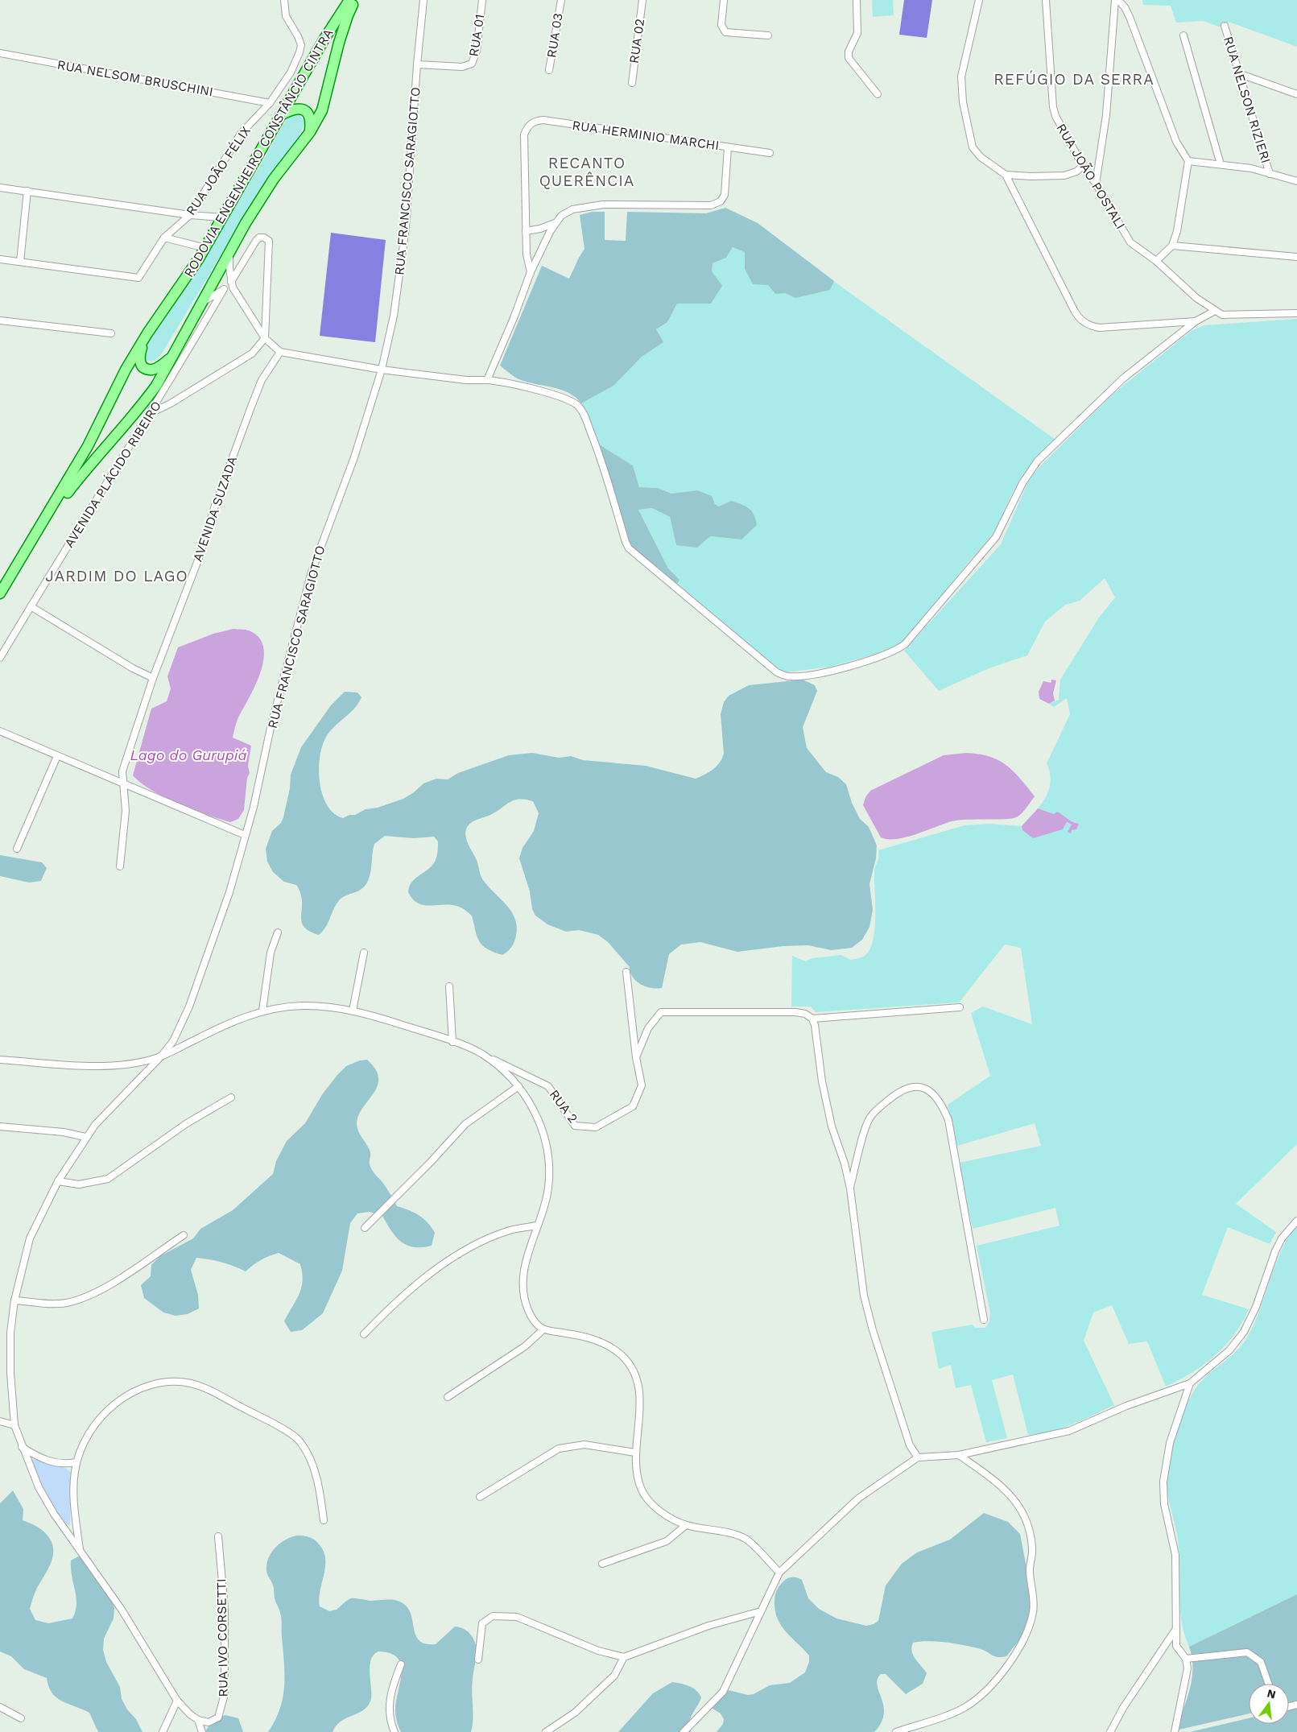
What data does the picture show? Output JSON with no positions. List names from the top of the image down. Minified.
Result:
{"streets":{"main road":["RODOVIA ENGENHEIRO CONSTÂNCIO CINTRA"],"street":["RUA 01","RUA 03","RUA 02","RUA NELSOM BRUSCHINI","RUA NELSON RIZIERI","RUA HERMINIO MARCHI","RUA JOÃO FÉLIX","RUA JOÃO POSTALI","RUA FRANCISCO SARAGIOTTO","AVENIDA PLÁCIDO RIBEIRO","AVENIDA SUZADA","RUA 2","RUA IVO CORSETTI"]},"crossings":[["RUA 01","RUA FRANCISCO SARAGIOTTO"],["RUA NELSOM BRUSCHINI","RUA JOÃO FÉLIX"]],"districts":["REFÚGIO DA SERRA","RECANTO QUERÊNCIA","JARDIM DO LAGO"],"water":["Lago do Gurupiá"],"north":"top"}
